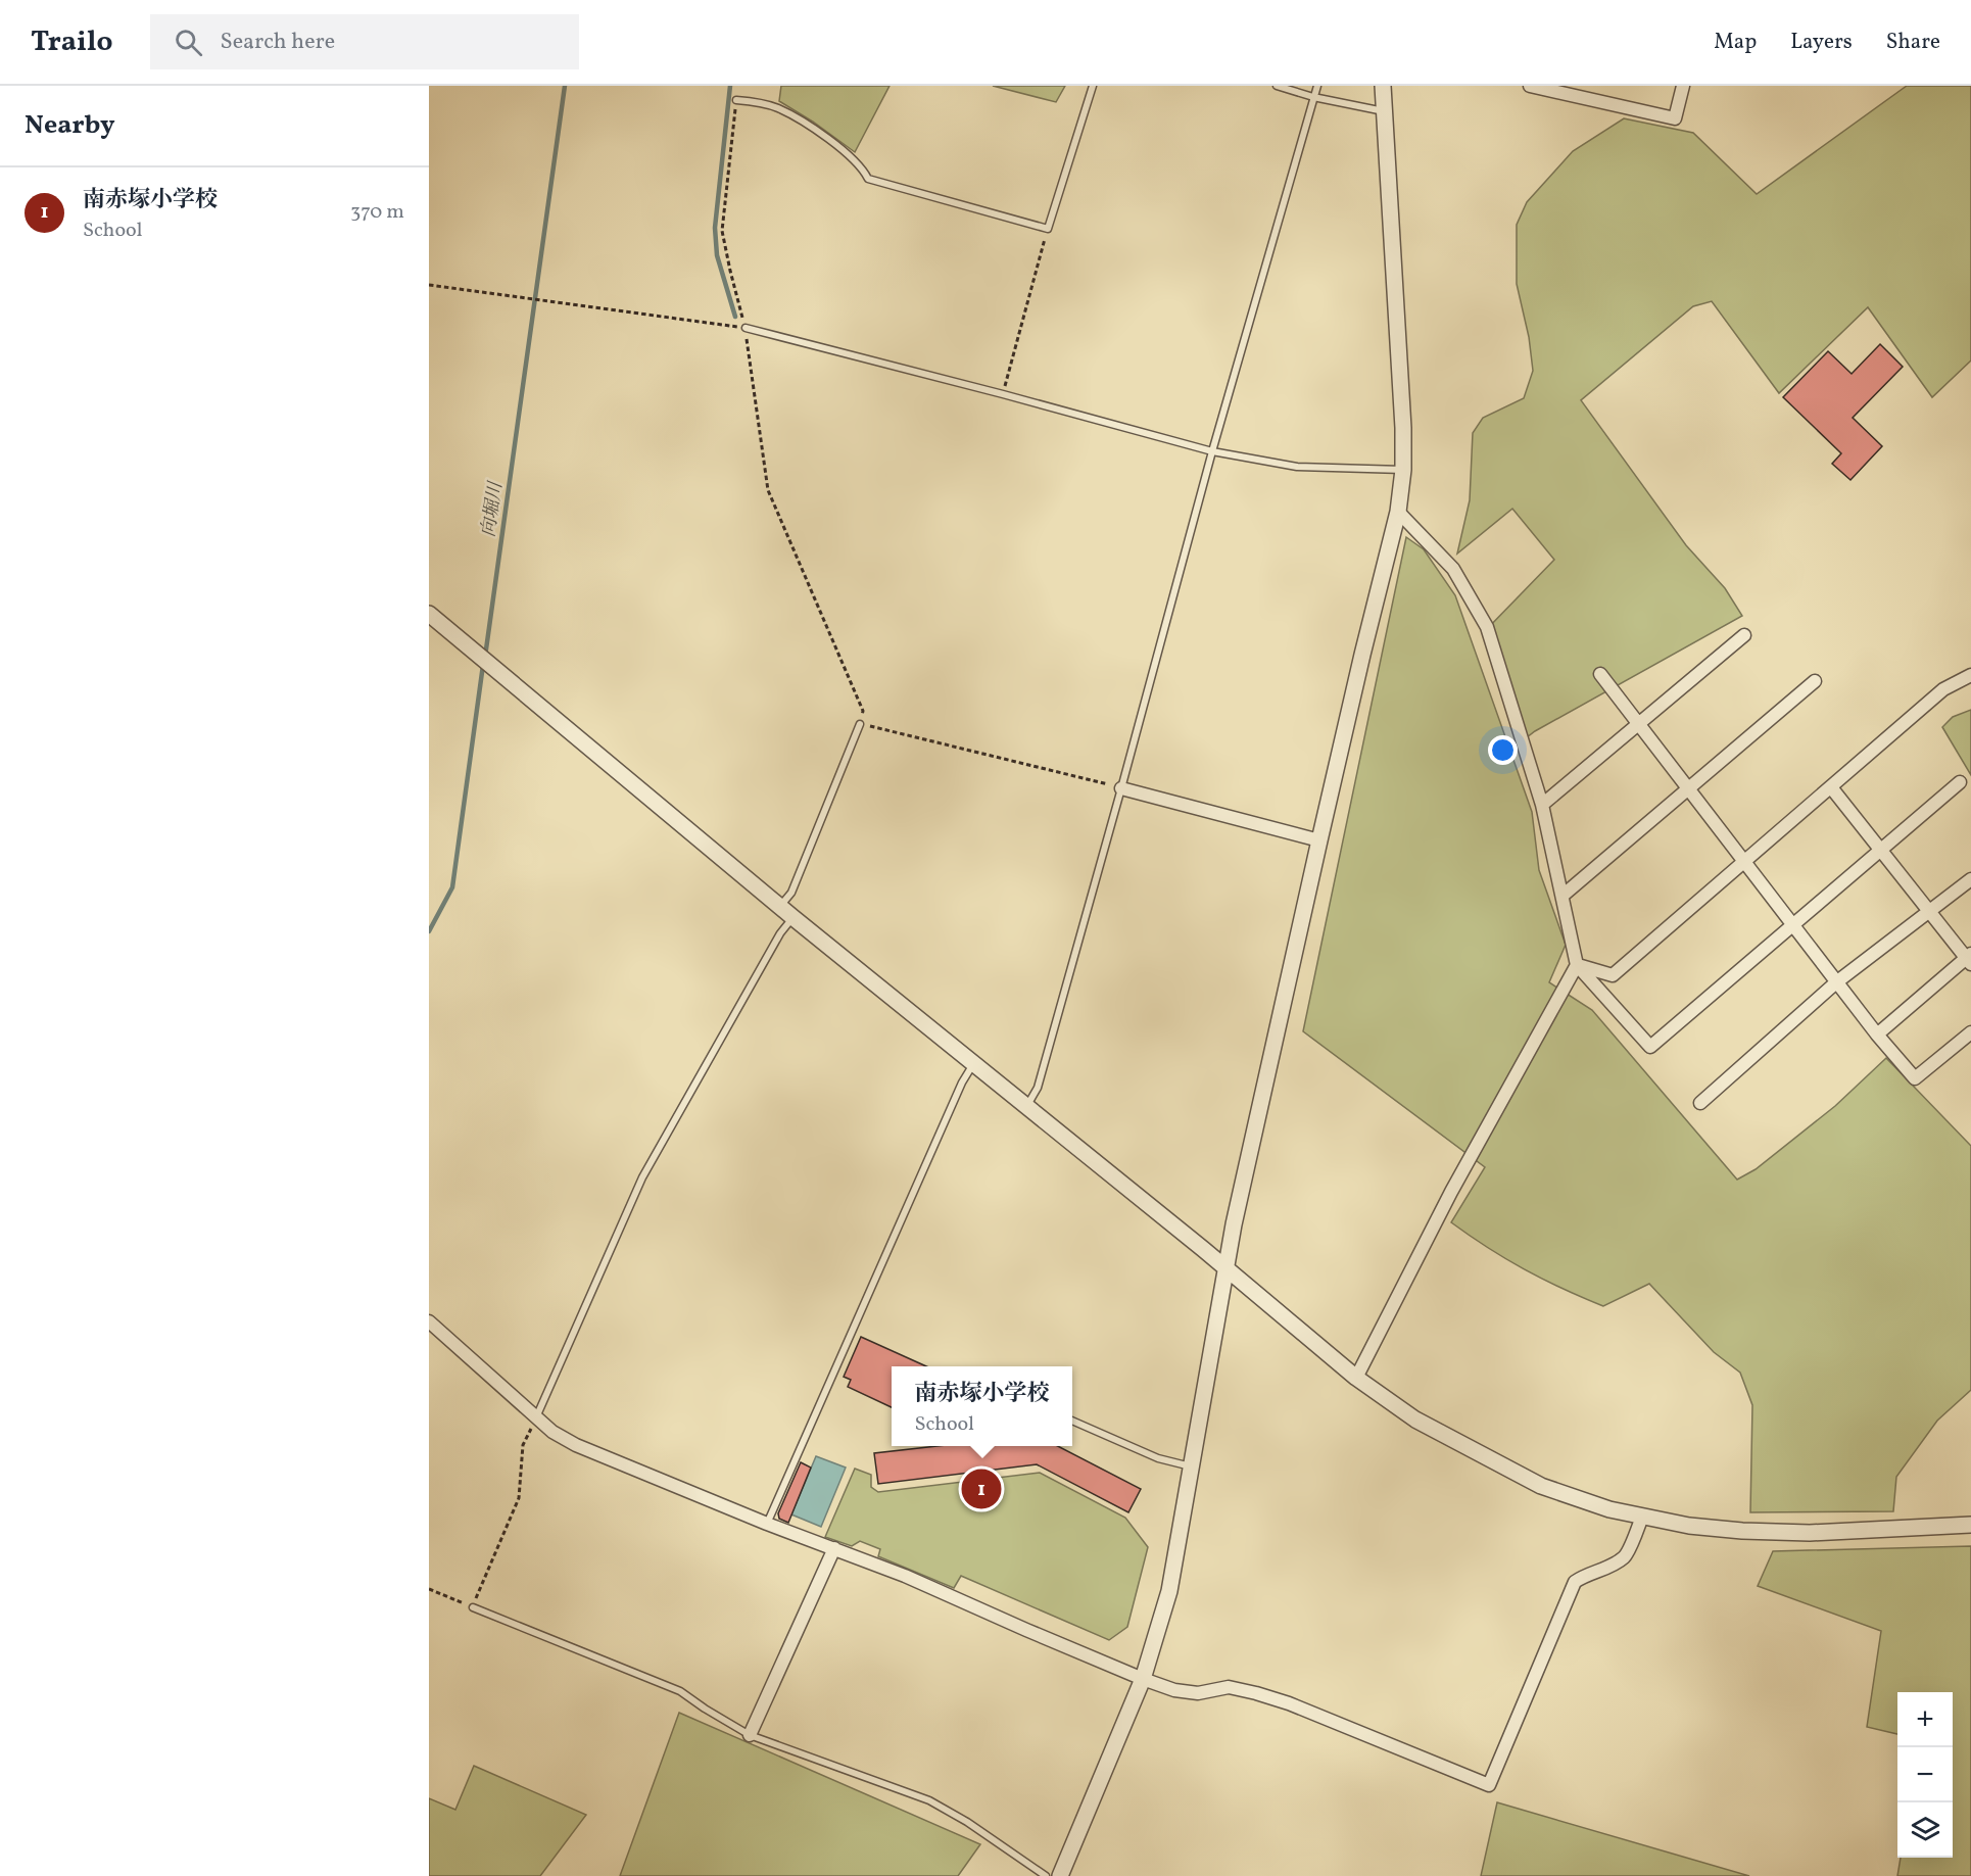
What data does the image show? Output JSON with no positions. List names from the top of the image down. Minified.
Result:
{"water":["向堀川"],"page":{"header":"Trailo","search":"Search here","nav":["Map","Layers","Share"],"heading":"Nearby","list":[{"mark":"1","name":"南赤塚小学校","note":"School","value":"370 m"}],"popup":["南赤塚小学校","School"],"pins":"1","map_buttons":["+","−"]}}
